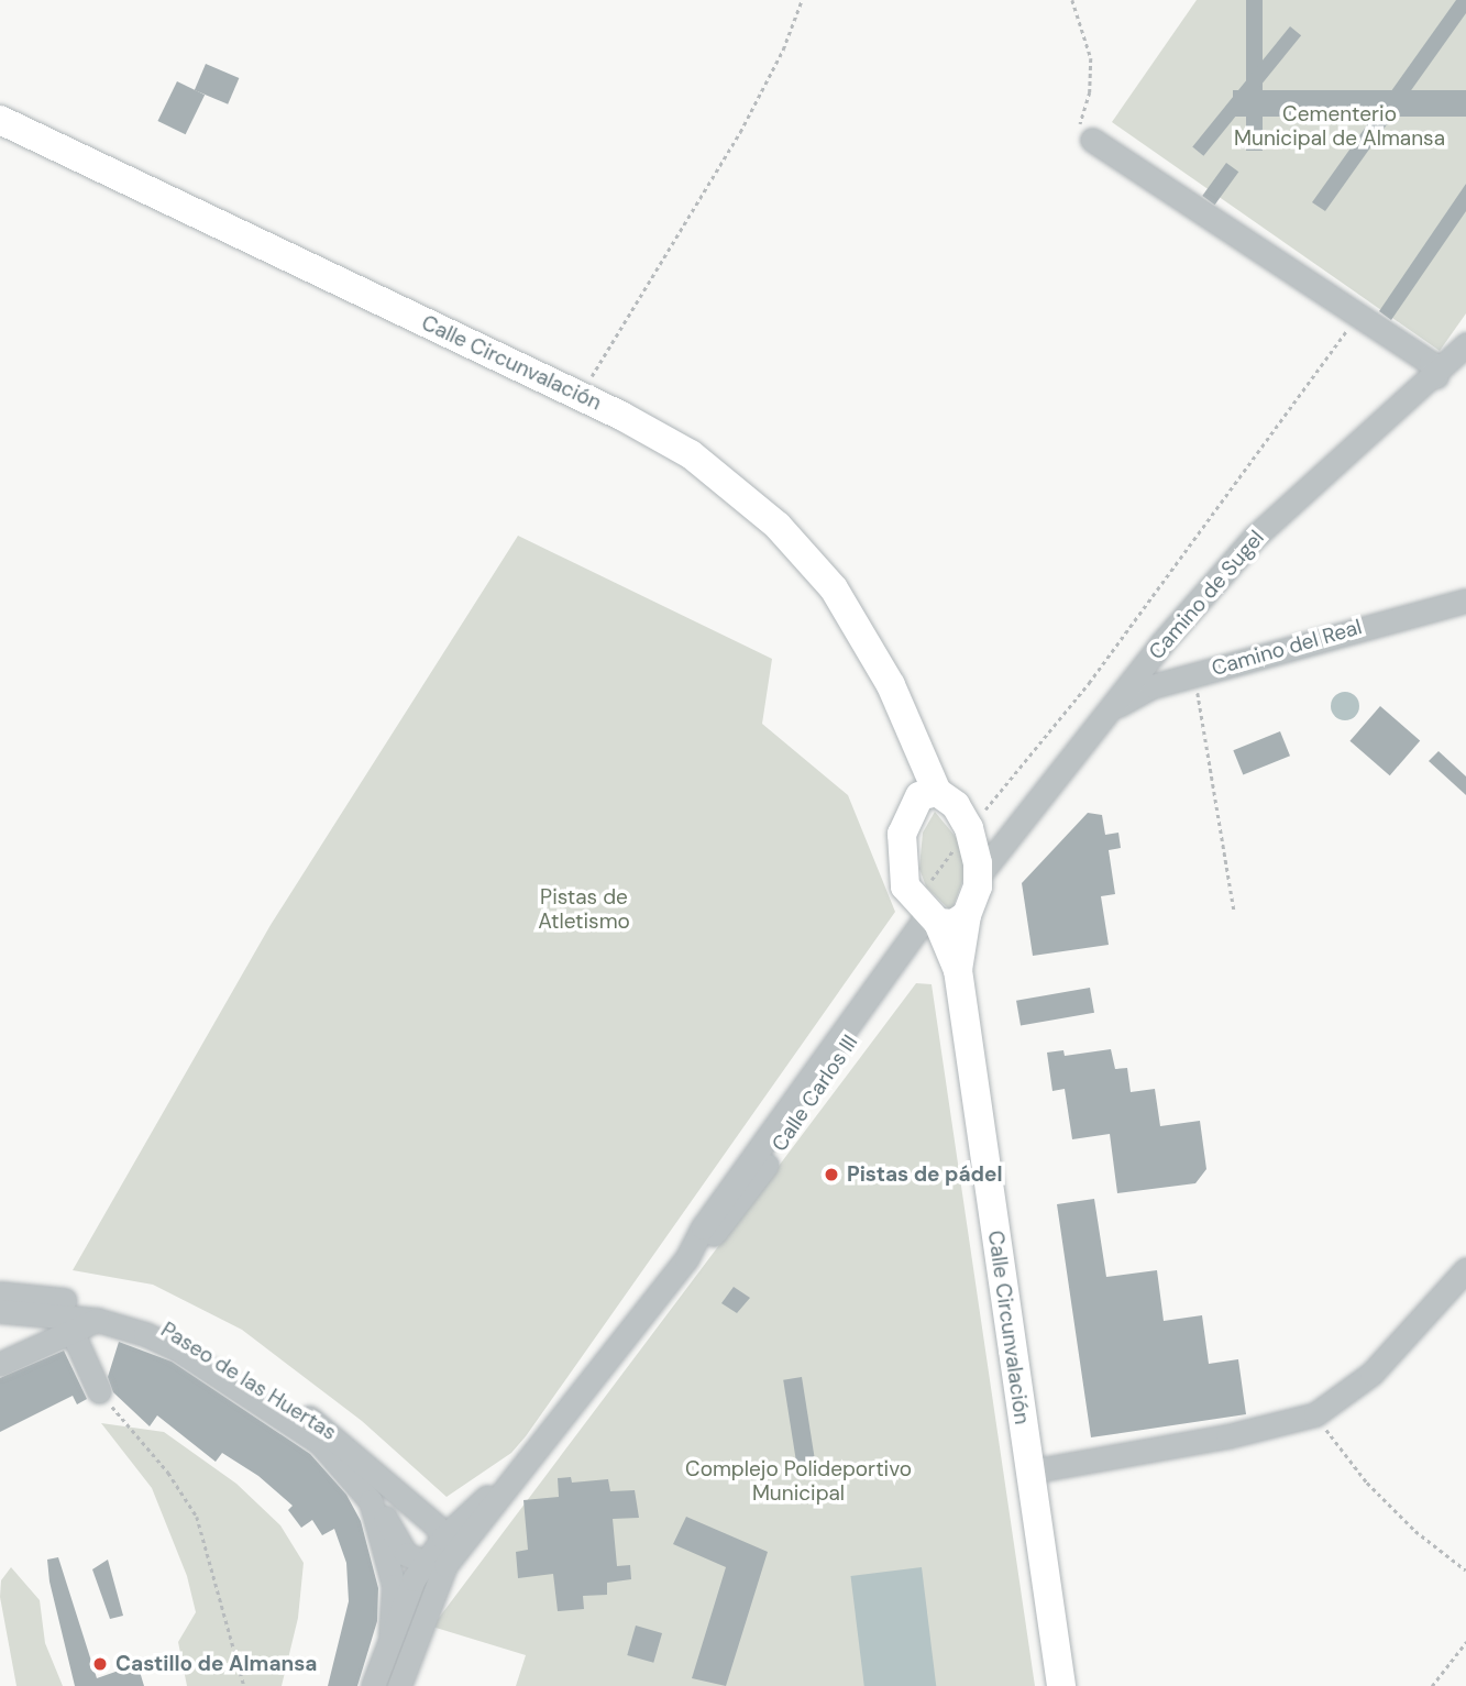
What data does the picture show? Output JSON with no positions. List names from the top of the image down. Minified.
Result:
{"streets":{"main road":["Calle Circunvalación"],"street":["Camino de Sugel","Camino del Real","Calle Carlos III","Paseo de las Huertas"]},"crossings":[["Calle Circunvalación","Camino de Sugel"],["Calle Circunvalación","Calle Carlos III"],["Camino de Sugel","Camino del Real"],["Camino de Sugel","Calle Carlos III"],["Calle Carlos III","Paseo de las Huertas"]],"parks":["Cementerio Municipal de Almansa","Pistas de Atletismo","Complejo Polideportivo Municipal"],"places":["Pistas de pádel","Castillo de Almansa"]}
